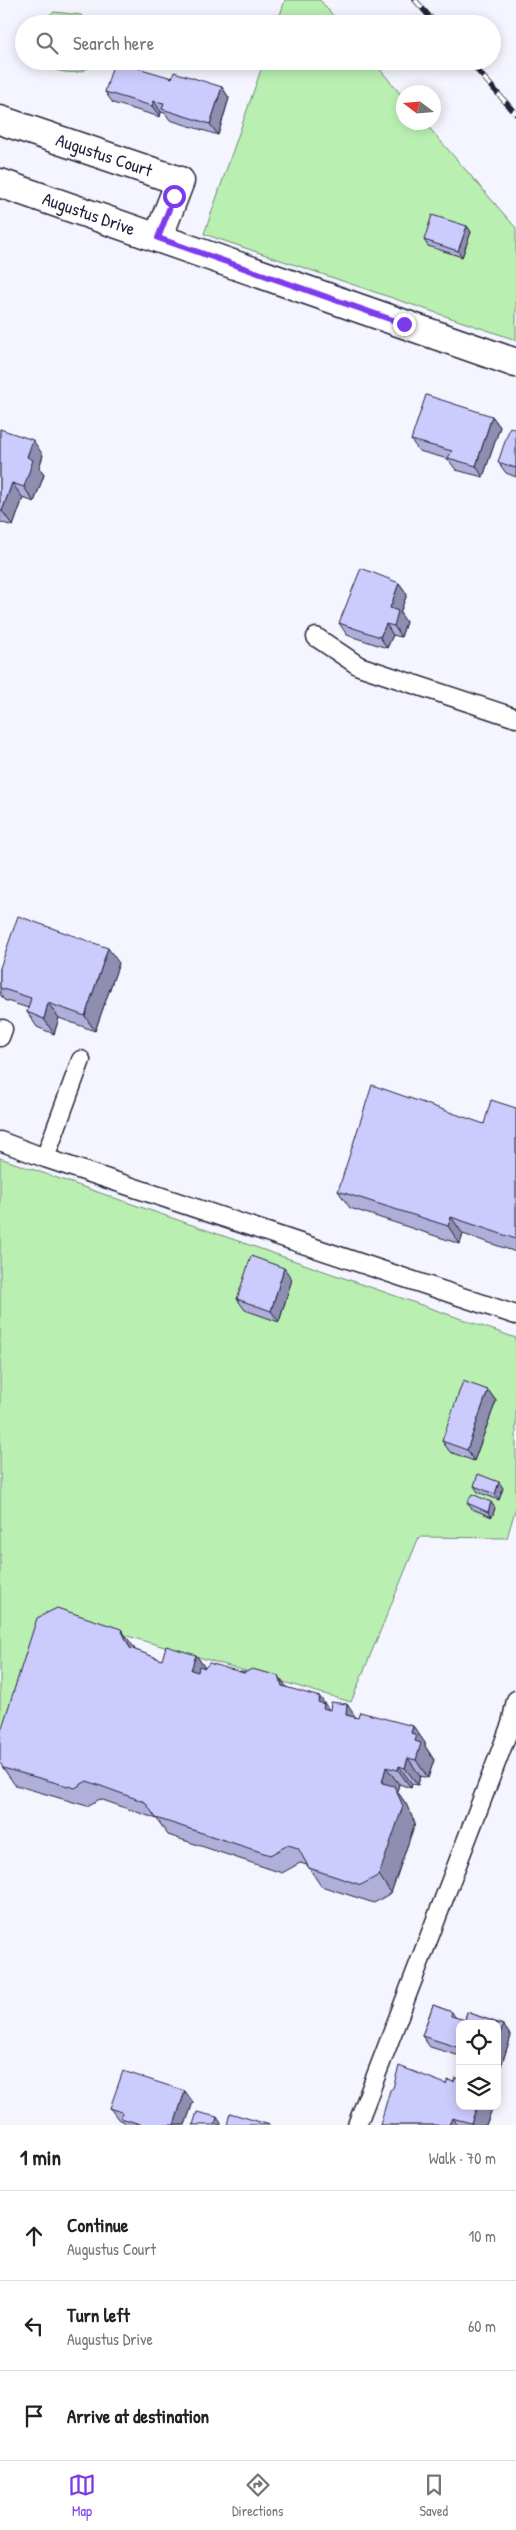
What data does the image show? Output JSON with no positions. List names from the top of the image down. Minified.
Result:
{"streets":{"street":["Augustus Court","Augustus Drive"]},"crossings":[["Augustus Court","Augustus Drive"]],"north":"left","page":{"search":"Search here","heading":["1 min","Walk · 70 m"],"list":[["Continue","Augustus Court","10 m"],["Turn left","Augustus Drive","60 m"],"Arrive at destination"],"nav":["Map","Directions","Saved"]}}
